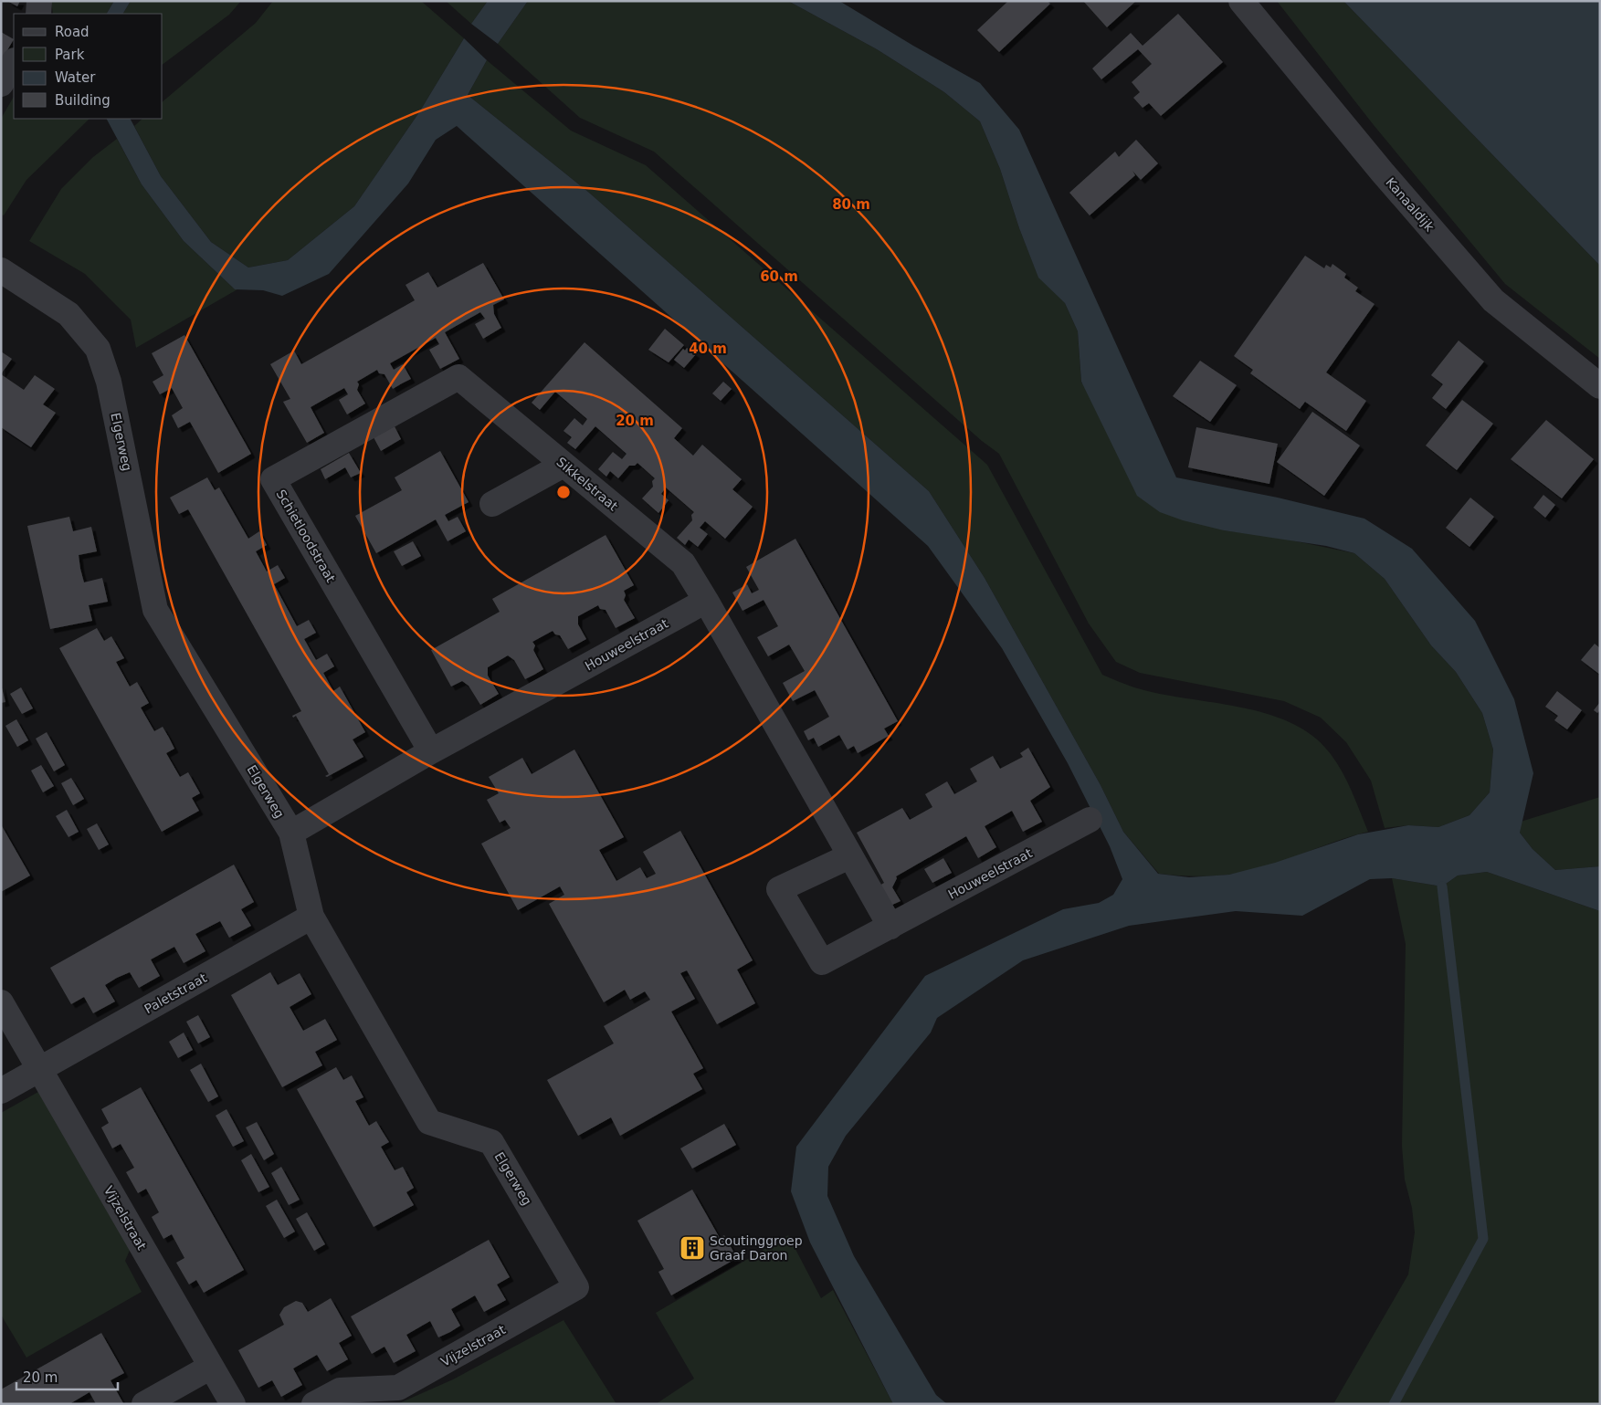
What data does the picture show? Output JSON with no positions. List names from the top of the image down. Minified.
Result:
{"streets":{"street":["Kanaaldijk","Elgerweg","Sikkelstraat","Schietloodstraat","Houweelstraat","Paletstraat","Vijzelstraat"]},"crossings":[["Elgerweg","Houweelstraat"],["Elgerweg","Paletstraat"],["Elgerweg","Vijzelstraat"],["Sikkelstraat","Schietloodstraat"],["Sikkelstraat","Houweelstraat"],["Schietloodstraat","Houweelstraat"],["Paletstraat","Vijzelstraat"]],"places":{"building":["Scoutinggroep Graaf Daron"]},"legend":["Road","Park","Water","Building"],"scale_bar":"20 m","rings":["80 m","60 m","40 m","20 m"]}
